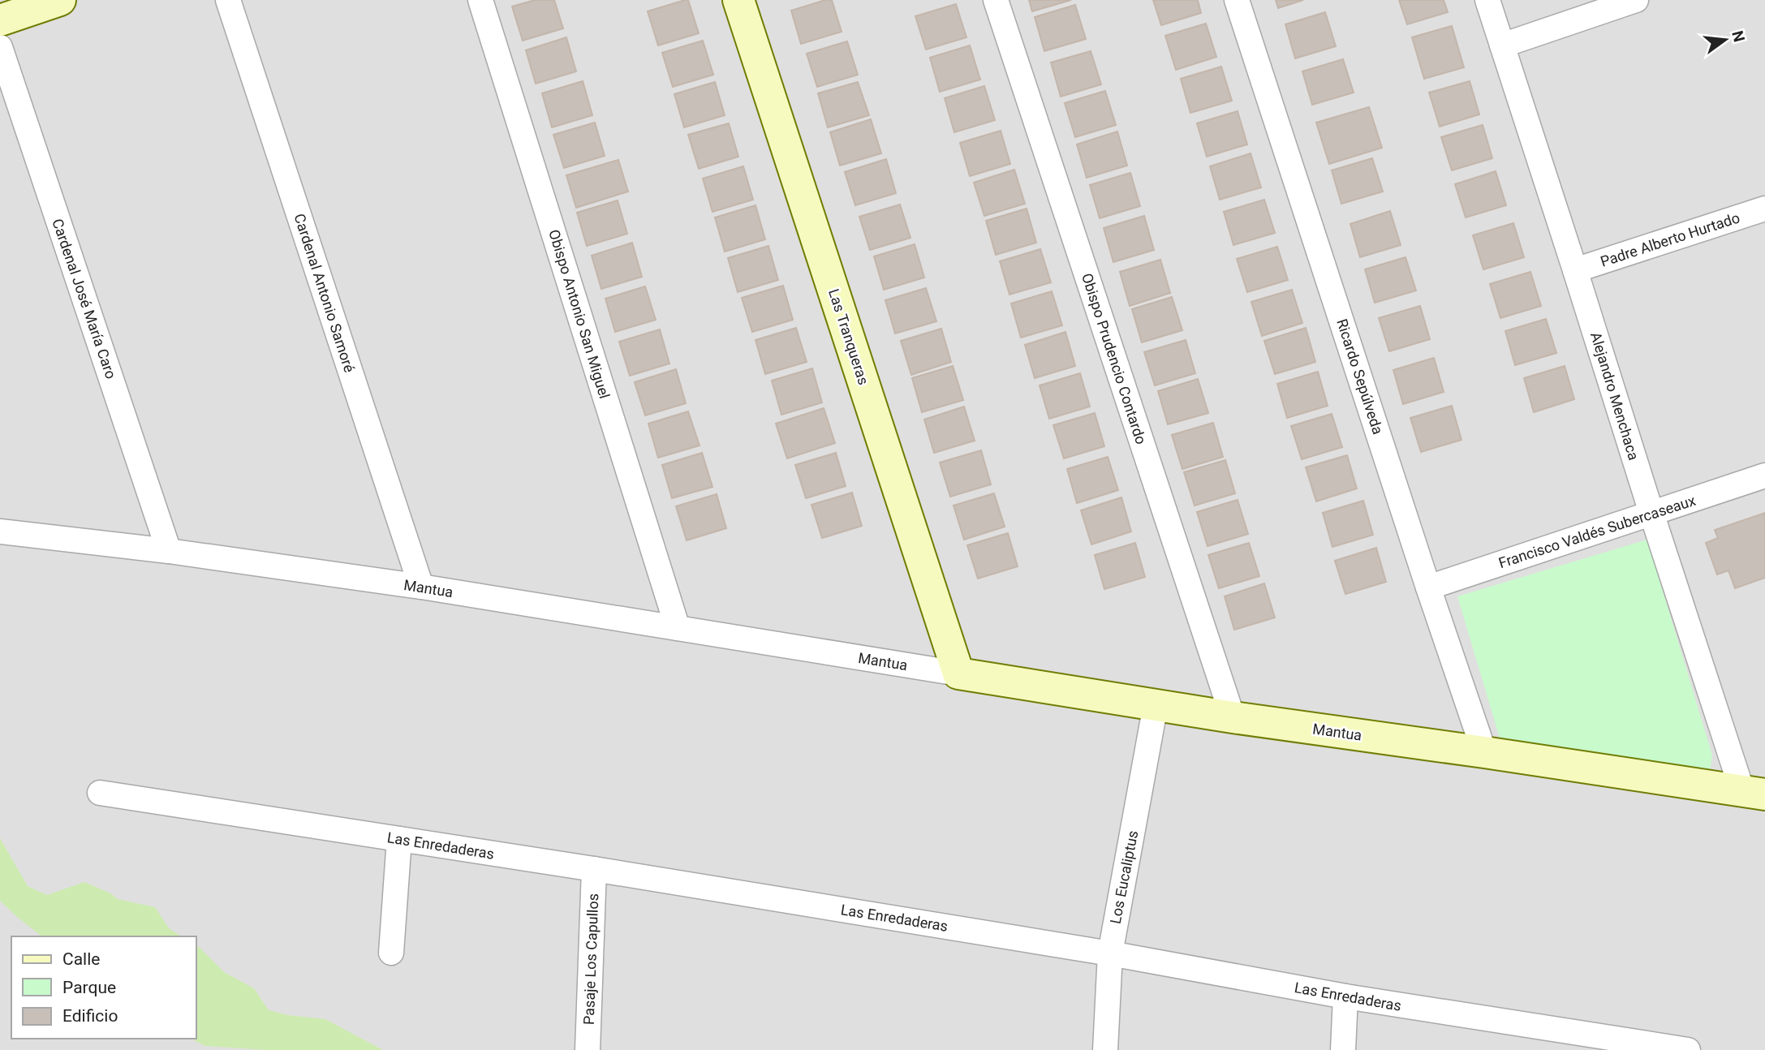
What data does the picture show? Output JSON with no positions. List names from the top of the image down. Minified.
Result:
{"streets":{"street":["Padre Alberto Hurtado","Cardenal Antonio Samoré","Cardenal José María Caro","Obispo Antonio San Miguel","Las Tranqueras","Obispo Prudencio Contardo","Ricardo Sepúlveda","Alejandro Menchaca","Francisco Valdés Subercaseaux","Mantua","Las Enredaderas","Los Eucaliptus","Pasaje Los Capullos"]},"crossings":[["Padre Alberto Hurtado","Alejandro Menchaca"],["Cardenal Antonio Samoré","Mantua"],["Cardenal José María Caro","Mantua"],["Obispo Antonio San Miguel","Mantua"],["Las Tranqueras","Mantua"],["Obispo Prudencio Contardo","Mantua"],["Ricardo Sepúlveda","Francisco Valdés Subercaseaux"],["Ricardo Sepúlveda","Mantua"],["Alejandro Menchaca","Francisco Valdés Subercaseaux"],["Alejandro Menchaca","Mantua"],["Mantua","Los Eucaliptus"],["Las Enredaderas","Los Eucaliptus"],["Las Enredaderas","Pasaje Los Capullos"]],"legend":["Calle","Parque","Edificio"],"north":"right"}
